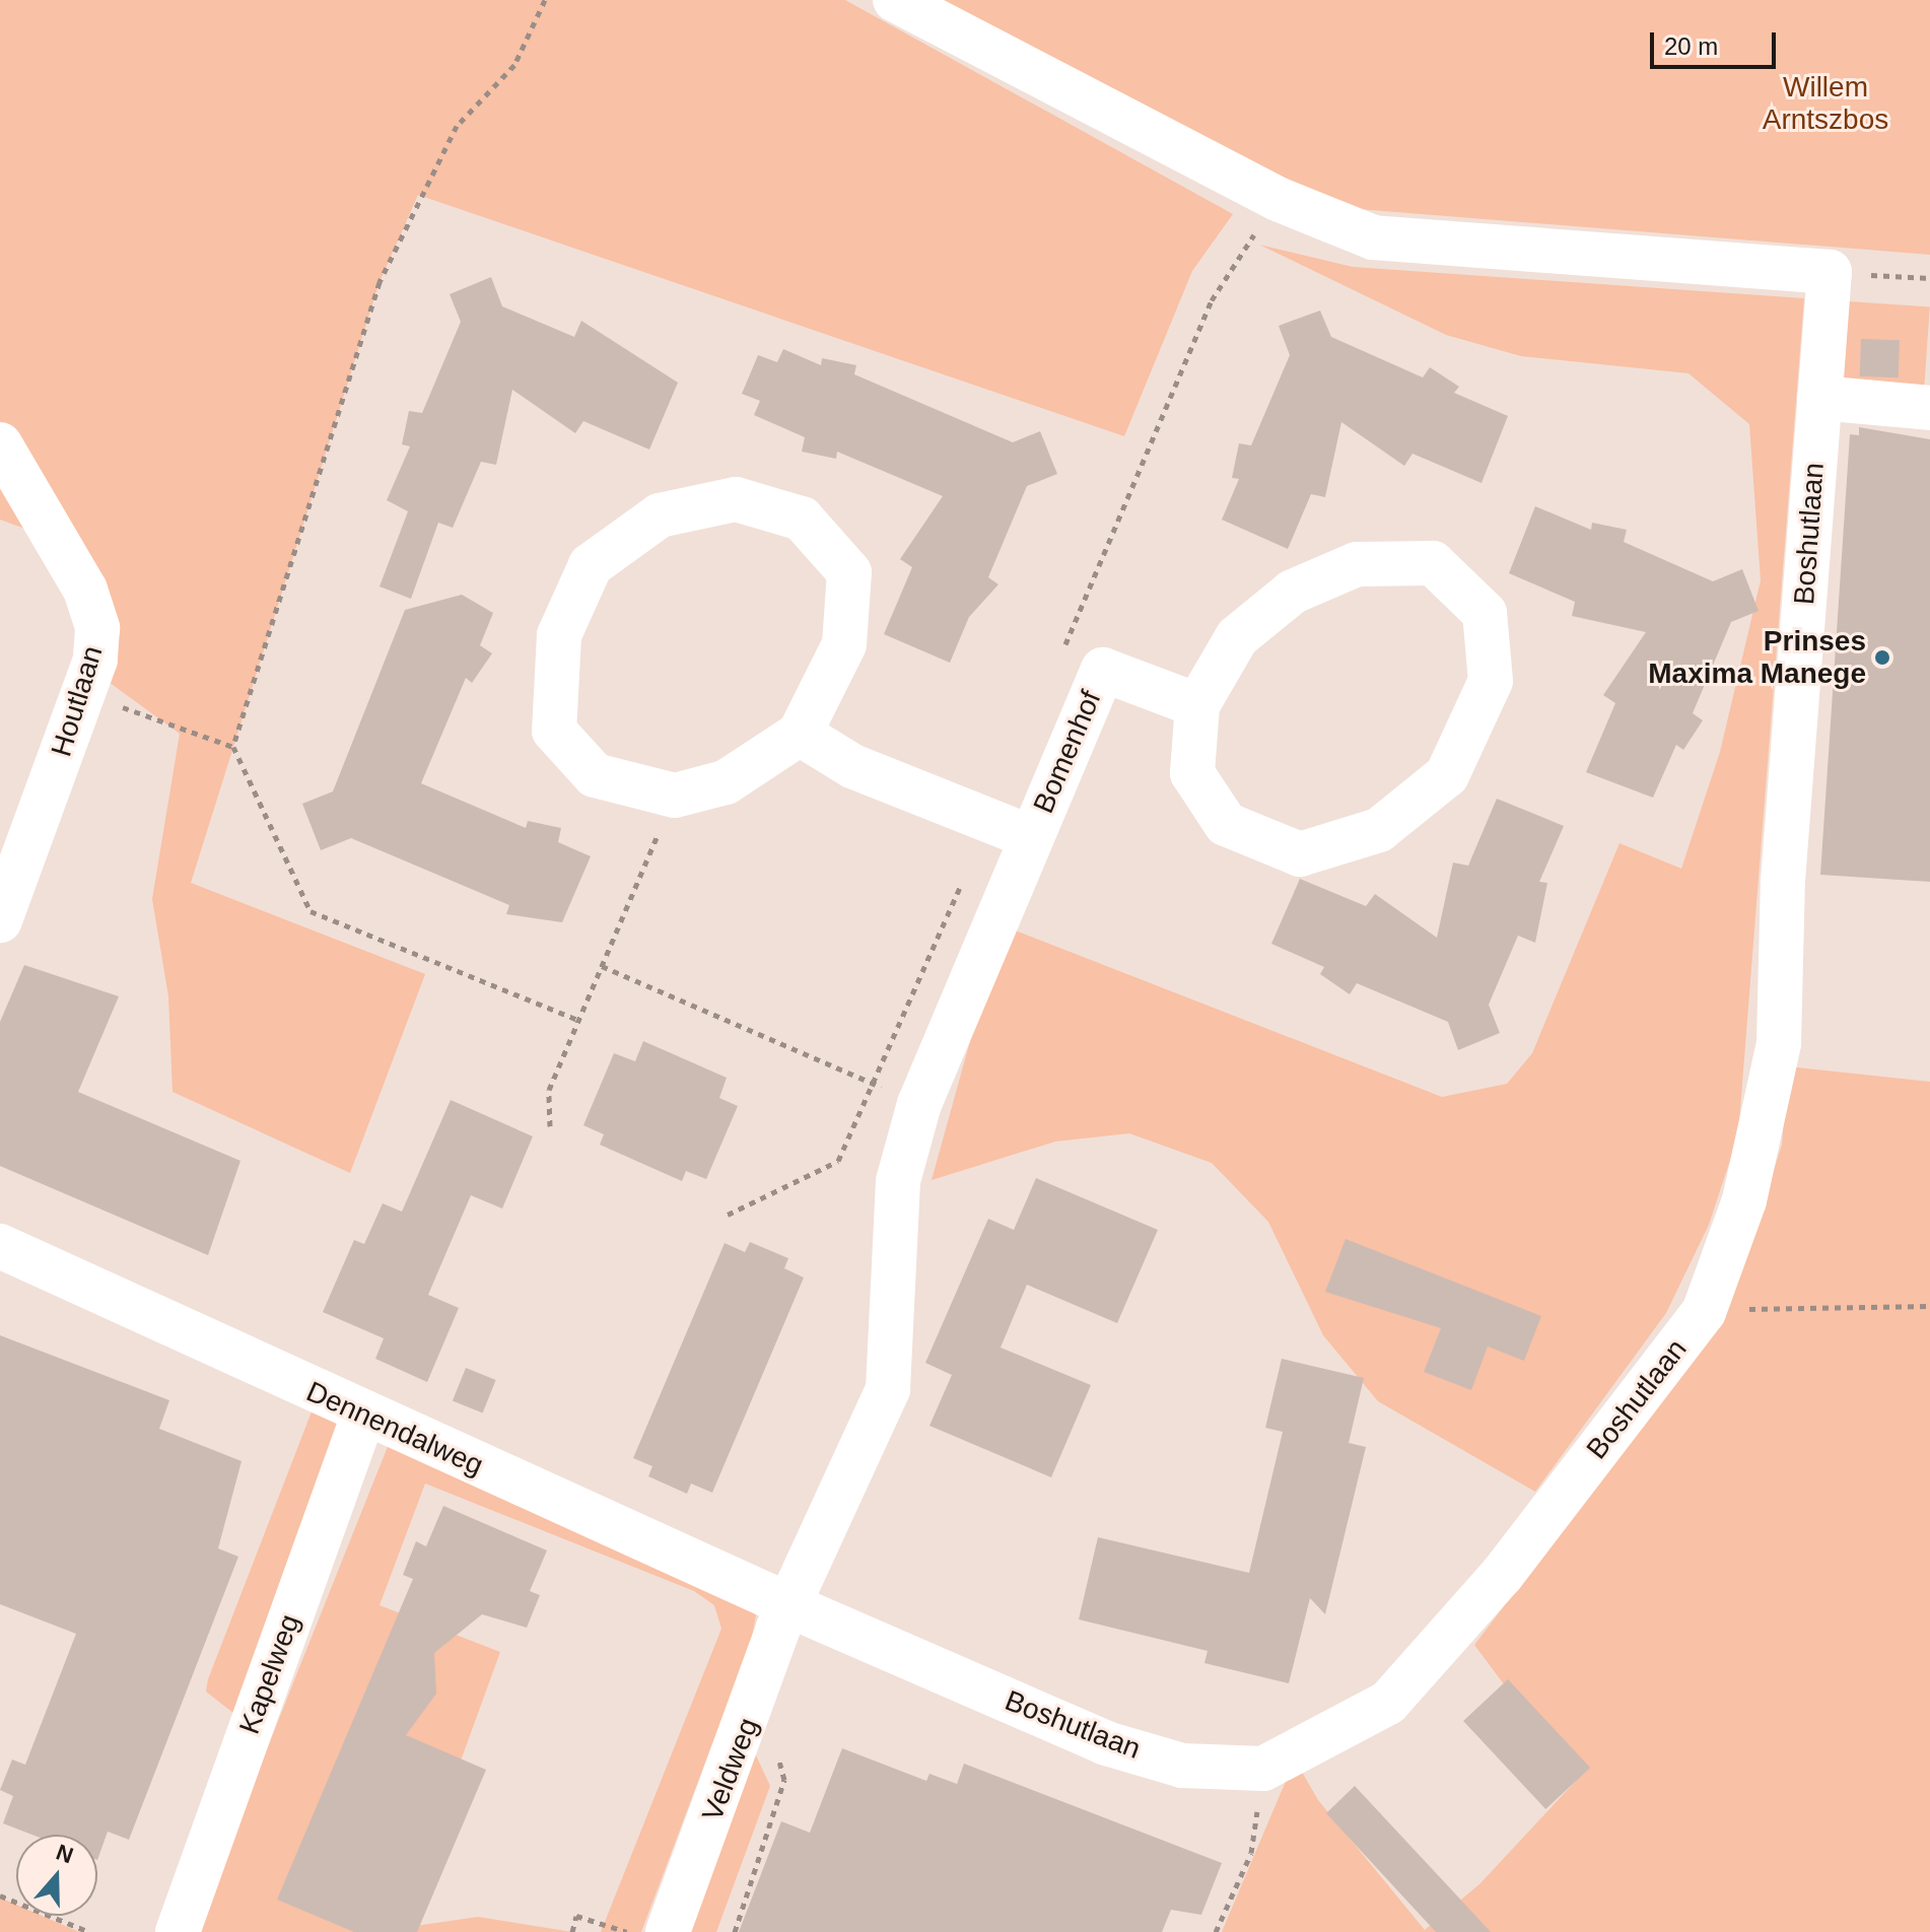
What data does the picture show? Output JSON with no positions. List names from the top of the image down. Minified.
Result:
{"streets":{"lane":["Boshutlaan","Houtlaan","Bomenhof","Dennendalweg","Kapelweg","Veldweg"]},"crossings":[["Boshutlaan","Dennendalweg"],["Boshutlaan","Veldweg"],["Bomenhof","Veldweg"],["Dennendalweg","Kapelweg"],["Dennendalweg","Veldweg"]],"parks":["Willem Arntszbos"],"places":["Prinses Maxima Manege"],"scale_bar":"20 m","north":"top"}
